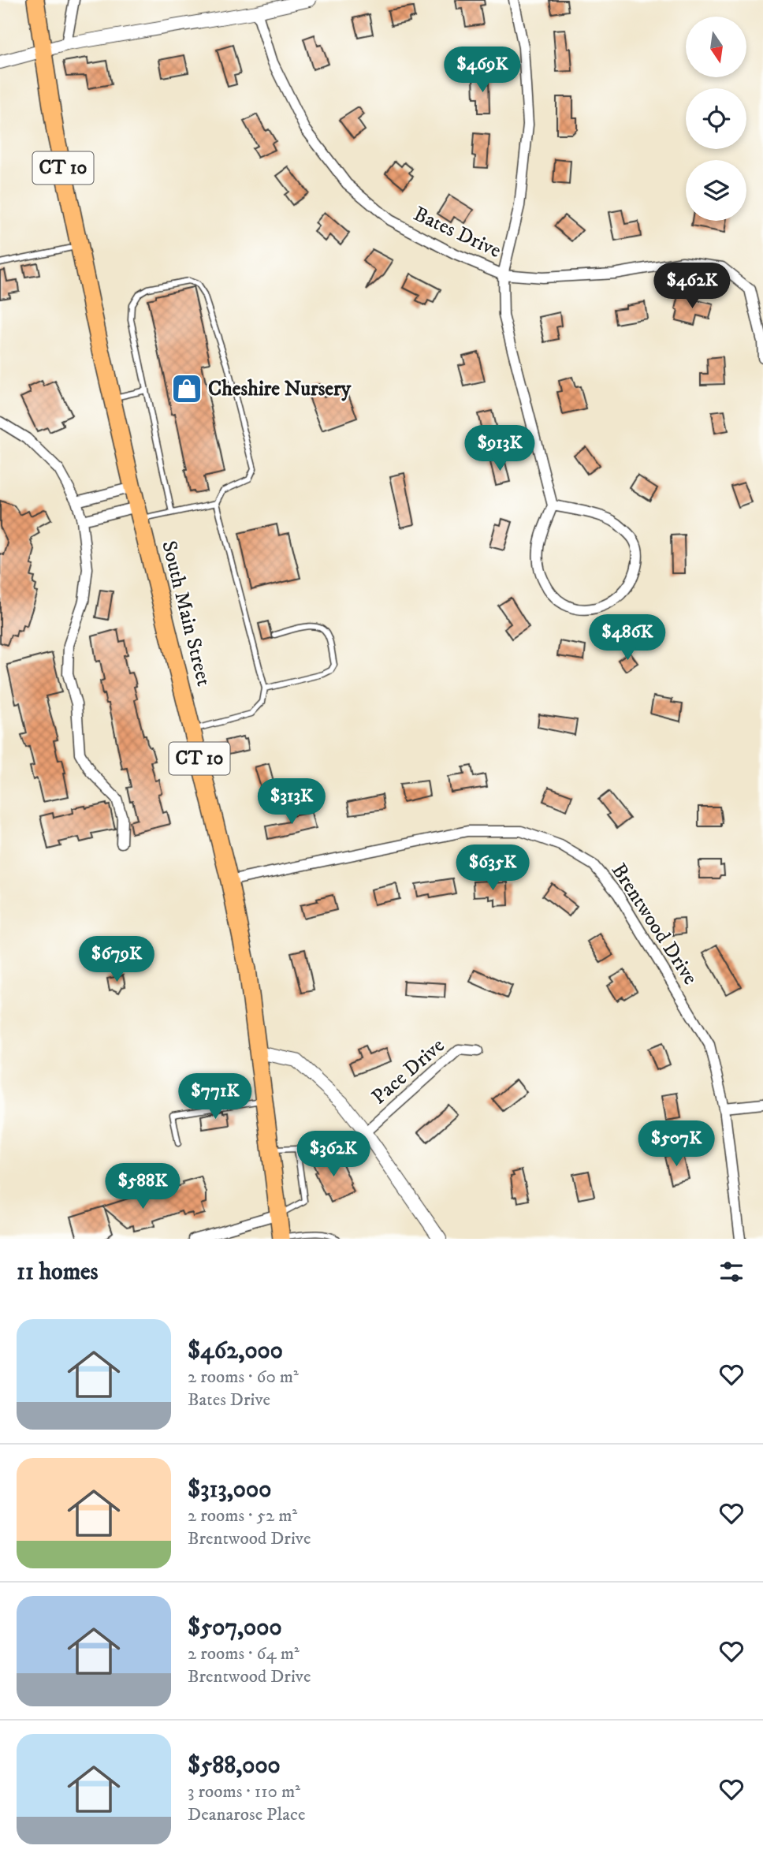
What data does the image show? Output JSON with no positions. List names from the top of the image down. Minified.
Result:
{"streets":{"highway":["CT 10","South Main Street"],"street":["Bates Drive","Brentwood Drive","Pace Drive"]},"crossings":[["South Main Street","Brentwood Drive"]],"places":{"shop":["Cheshire Nursery"]},"north":"bottom","page":{"price":["$469K","$462K","$913K","$486K","$313K","$635K","$679K","$771K","$507K","$362K","$588K"],"heading":"11 homes","list":[{"name":"$462,000","note":"2 rooms · 60 m² · Bates Drive"},{"name":"$313,000","note":"2 rooms · 52 m² · Brentwood Drive"},{"name":"$507,000","note":"2 rooms · 64 m² · Brentwood Drive"},{"name":"$588,000","note":"3 rooms · 110 m² · Deanarose Place"}]}}
